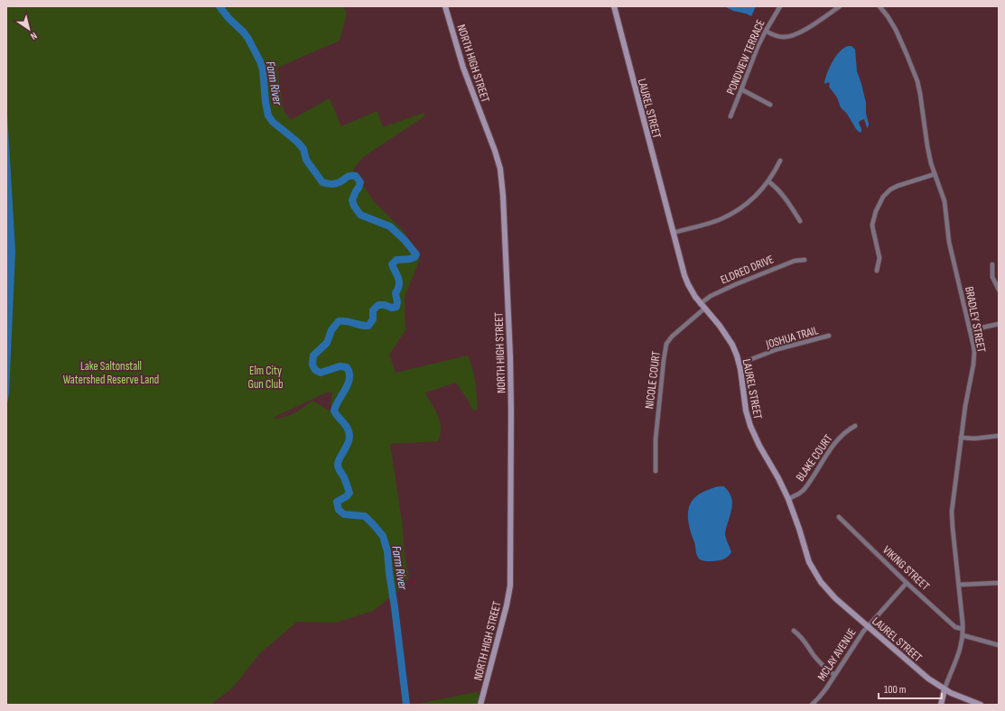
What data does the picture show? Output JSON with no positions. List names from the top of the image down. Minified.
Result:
{"streets":{"street":["PONDVIEW TERRACE","NORTH HIGH STREET","LAUREL STREET","ELDRED DRIVE","BRADLEY STREET","JOSHUA TRAIL","NICOLE COURT","BLAKE COURT","VIKING STREET","MCLAY AVENUE"]},"crossings":[["LAUREL STREET","ELDRED DRIVE"],["LAUREL STREET","BRADLEY STREET"],["LAUREL STREET","JOSHUA TRAIL"],["LAUREL STREET","NICOLE COURT"],["LAUREL STREET","BLAKE COURT"],["LAUREL STREET","MCLAY AVENUE"],["BRADLEY STREET","VIKING STREET"],["VIKING STREET","MCLAY AVENUE"]],"water":["Farm River"],"parks":["Lake Saltonstall Watershed Reserve Land","Elm City Gun Club"],"scale_bar":"100 m","north":"bottom right"}
